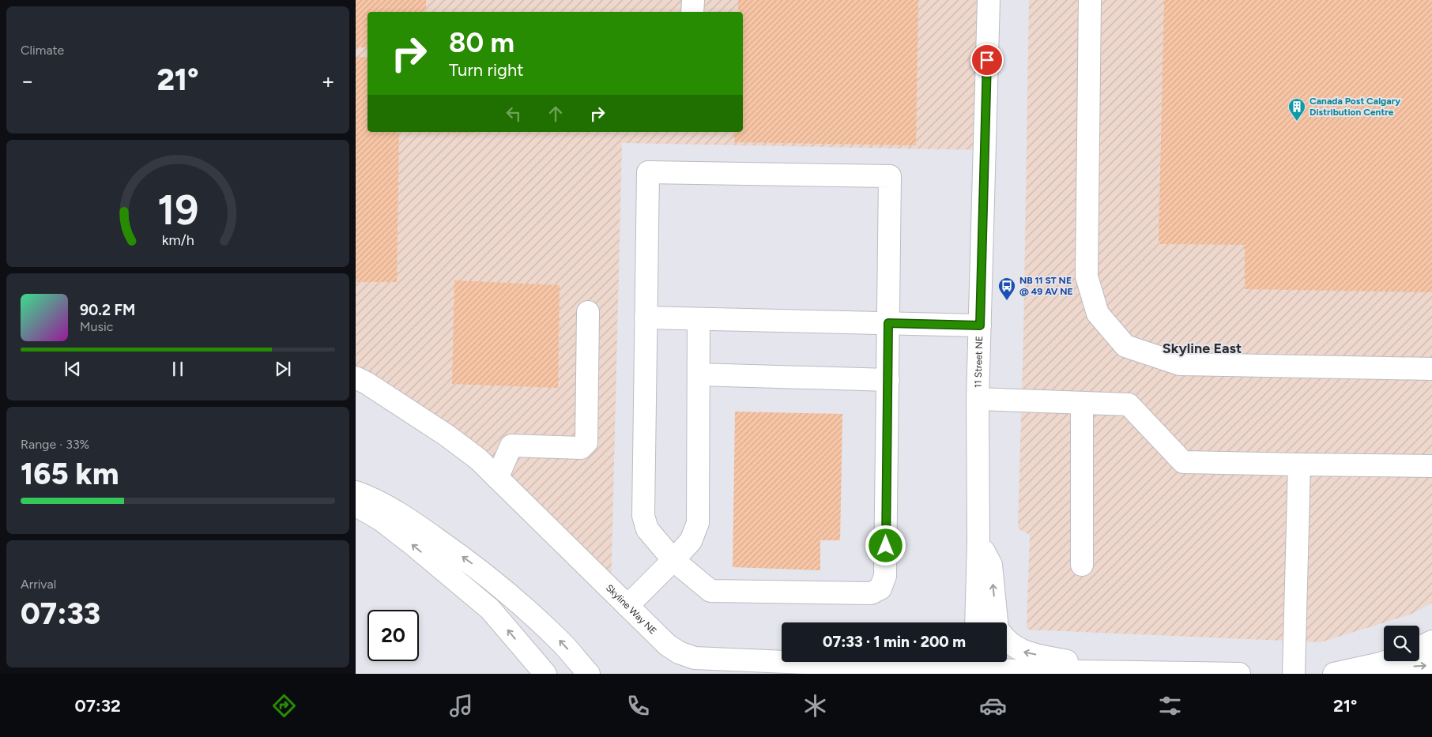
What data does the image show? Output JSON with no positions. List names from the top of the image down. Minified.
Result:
{"streets":{"main road":["11 Street NE","Skyline Way NE"]},"districts":["Skyline East"],"places":{"building":["Canada Post Calgary Distribution Centre"],"bus stop":["NB 11 ST NE @ 49 AV NE"]},"page":{"tile":["Climate",["Range · 33%","165 km"],["Arrival","07:33"]],"turn":["80 m","Turn right"],"heat":["−","21°","+"],"song":["90.2 FM","Music"],"limit":"20","trip":"07:33 · 1 min · 200 m","tabs":["07:32","21°"],"gauge":["19","km/h"]}}
